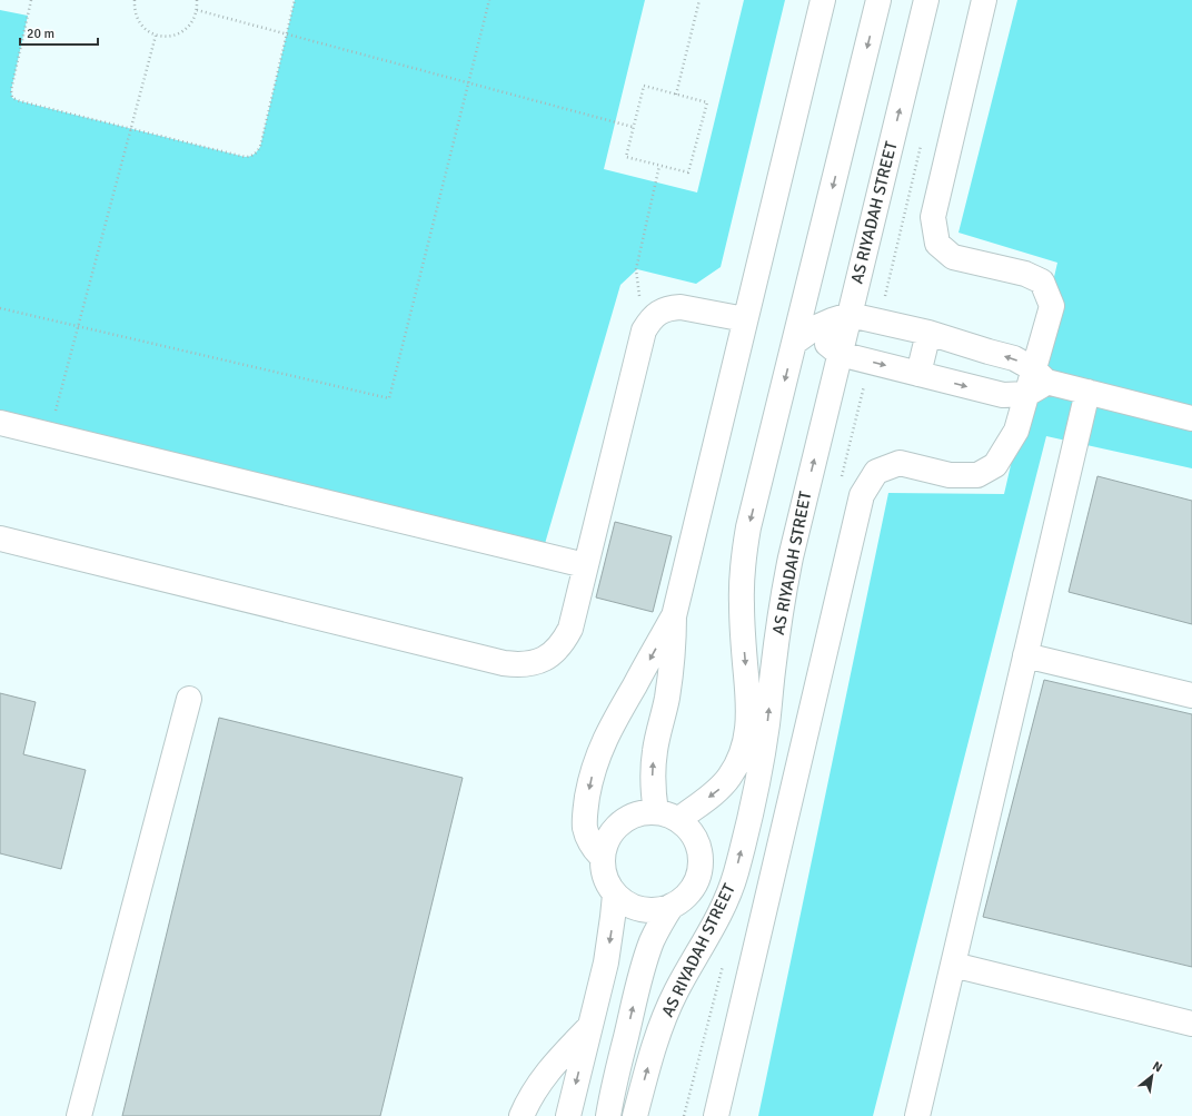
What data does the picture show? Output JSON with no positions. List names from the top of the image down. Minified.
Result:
{"streets":{"street":["AS RIYADAH STREET"]},"scale_bar":"20 m","north":"top right"}
